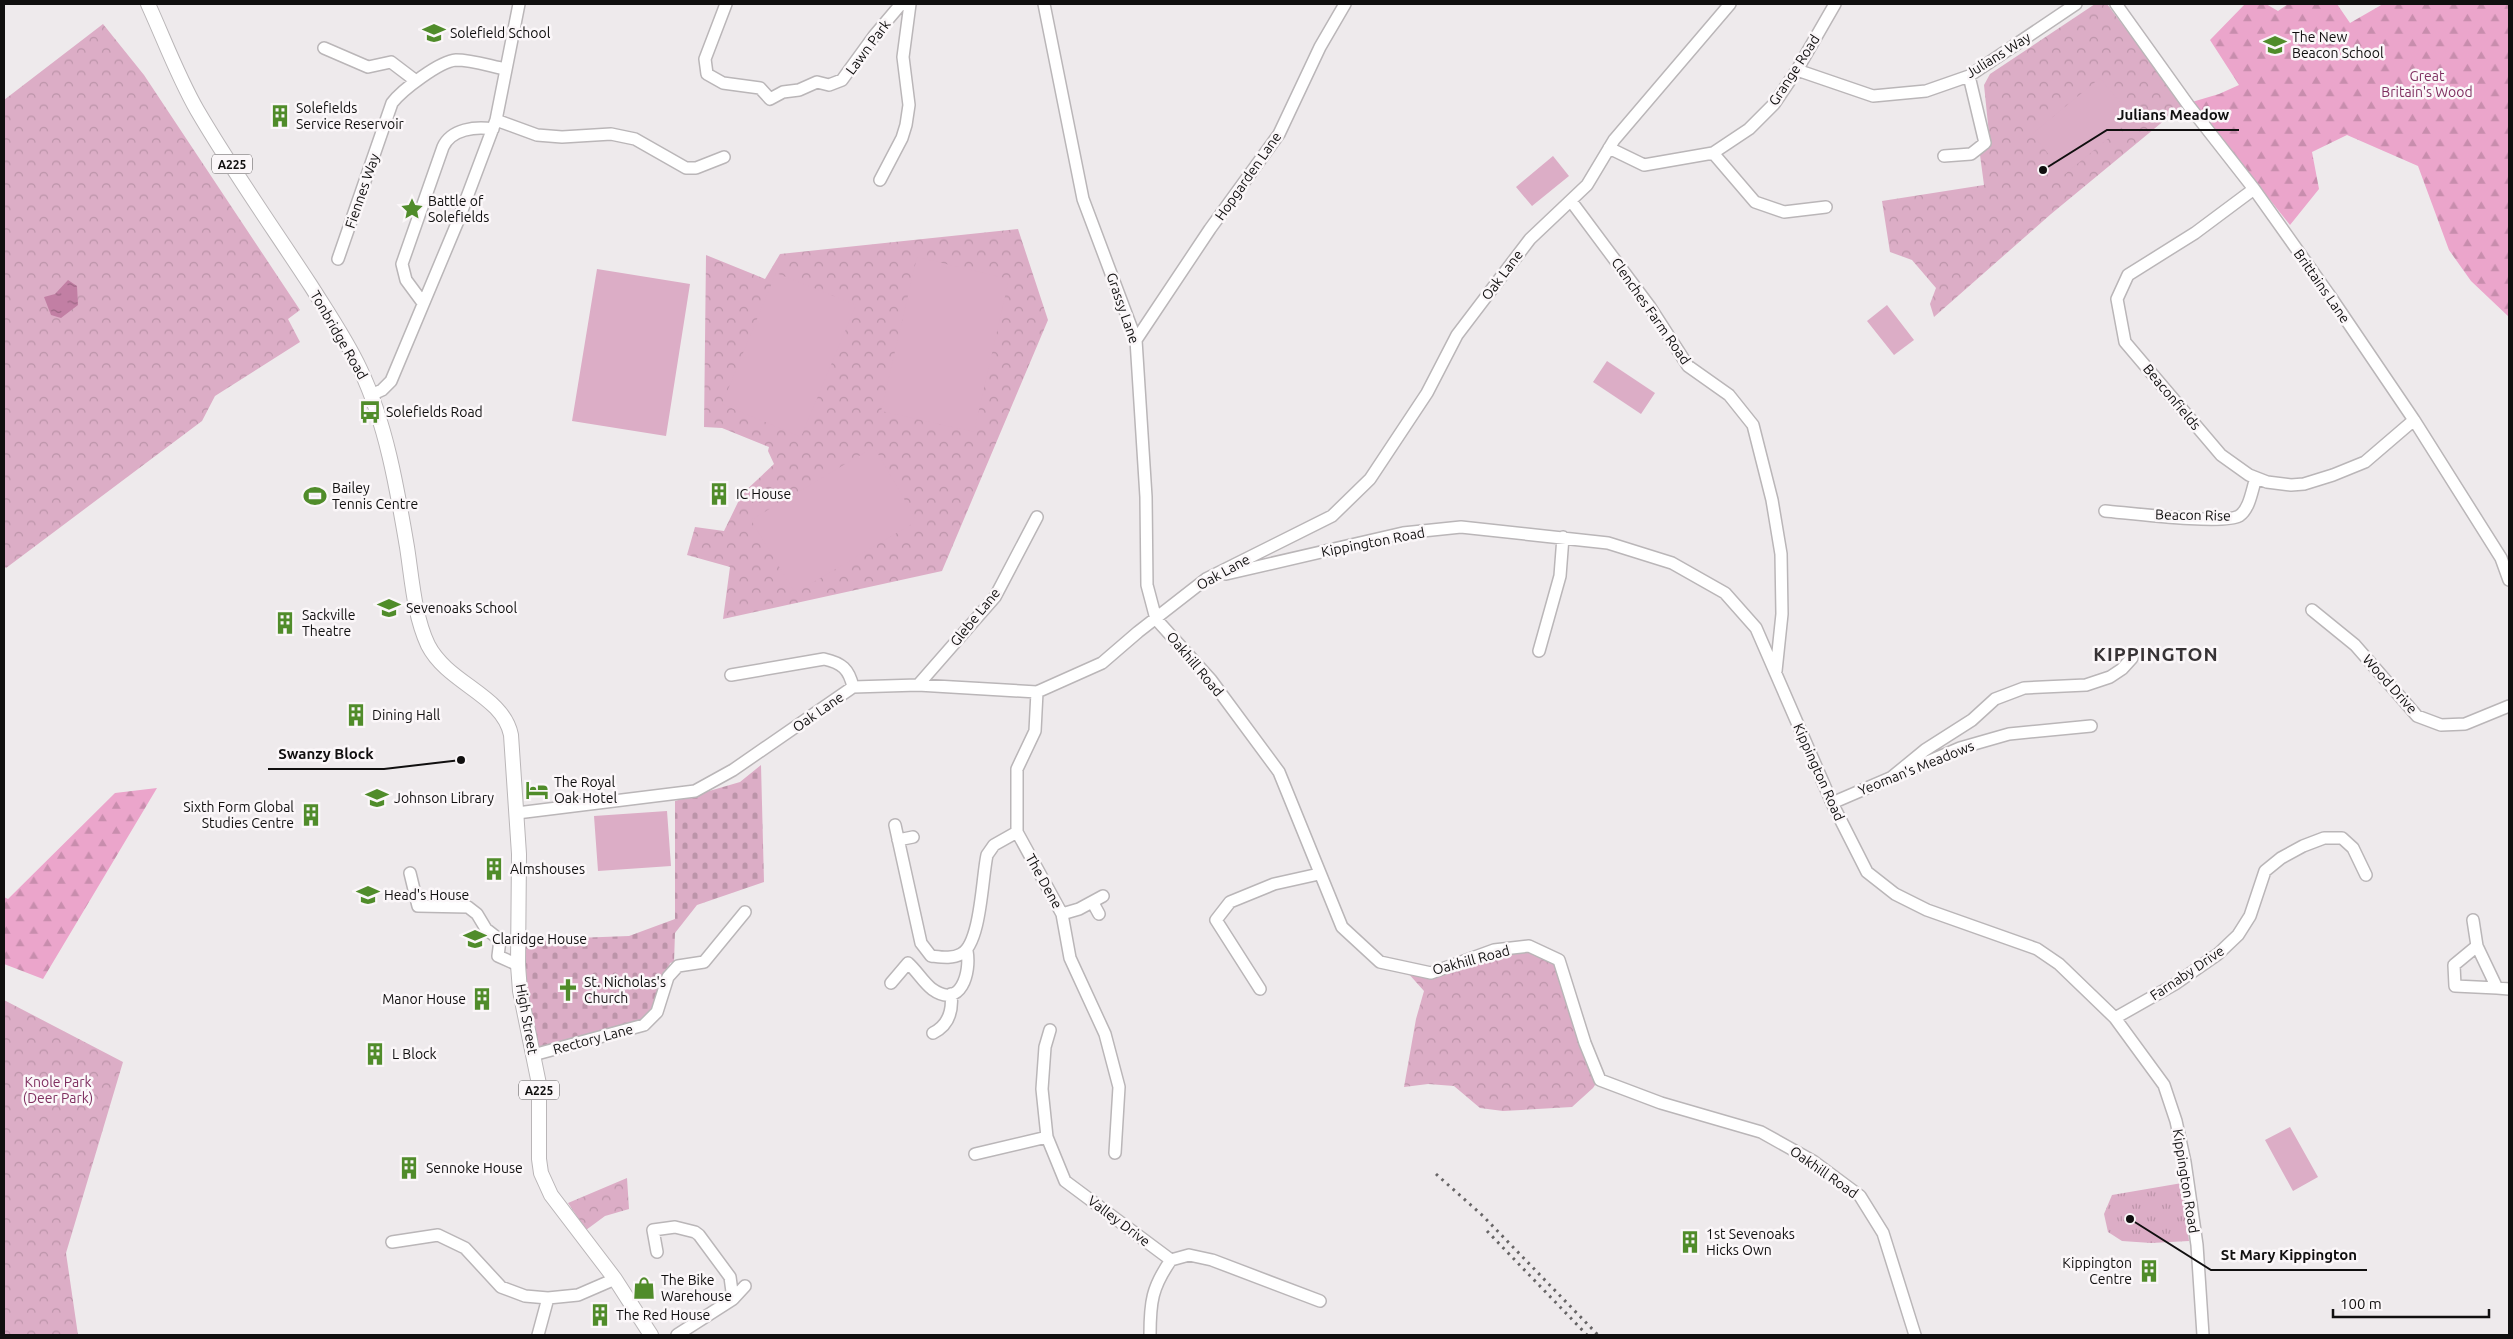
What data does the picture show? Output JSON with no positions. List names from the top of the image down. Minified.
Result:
{"streets":{"main road":["A225","Tonbridge Road","High Street"],"street":["Lawn Park","Julians Way","Grange Road","Hopgarden Lane","Fiennes Way","Oak Lane","Brittains Lane","Grassy Lane","Clenches Farm Road","Beaconfields","Beacon Rise","Kippington Road","Glebe Lane","Oakhill Road","Wood Drive","Yeoman's Meadows","The Dene","Farnaby Drive","Rectory Lane","Valley Drive"]},"crossings":[["Julians Way","Grange Road"],["Grange Road","Oak Lane"],["Hopgarden Lane","Grassy Lane"],["Oak Lane","Grassy Lane"],["Oak Lane","Clenches Farm Road"],["Oak Lane","Kippington Road"],["Oak Lane","Glebe Lane"],["Oak Lane","Oakhill Road"],["Oak Lane","The Dene"],["Oak Lane","High Street"],["Brittains Lane","Beaconfields"],["Grassy Lane","Oakhill Road"],["Clenches Farm Road","Kippington Road"],["Tonbridge Road","High Street"],["Beaconfields","Beacon Rise"],["Kippington Road","Yeoman's Meadows"],["Kippington Road","Farnaby Drive"],["High Street","Rectory Lane"]],"districts":["KIPPINGTON"],"parks":["Great Britain's Wood","Knole Park (Deer Park)"],"places":{"school or university":["Solefield School","The New Beacon School","Sevenoaks School","Johnson Library","Head's House","Claridge House"],"building":["Solefields Service Reservoir","IC House","Sackville Theatre","Dining Hall","Sixth Form Global Studies Centre","Almshouses","Manor House","L Block","Sennoke House","1st Sevenoaks Hicks Own","Kippington Centre","The Red House"],"other":["Julians Meadow","Swanzy Block","St Mary Kippington"],"place":["Battle of Solefields"],"bus stop":["Solefields Road"],"sports":["Bailey Tennis Centre"],"hotel":["The Royal Oak Hotel"],"church":["St. Nicholas's Church"],"shop":["The Bike Warehouse"]},"scale_bar":"100 m"}
